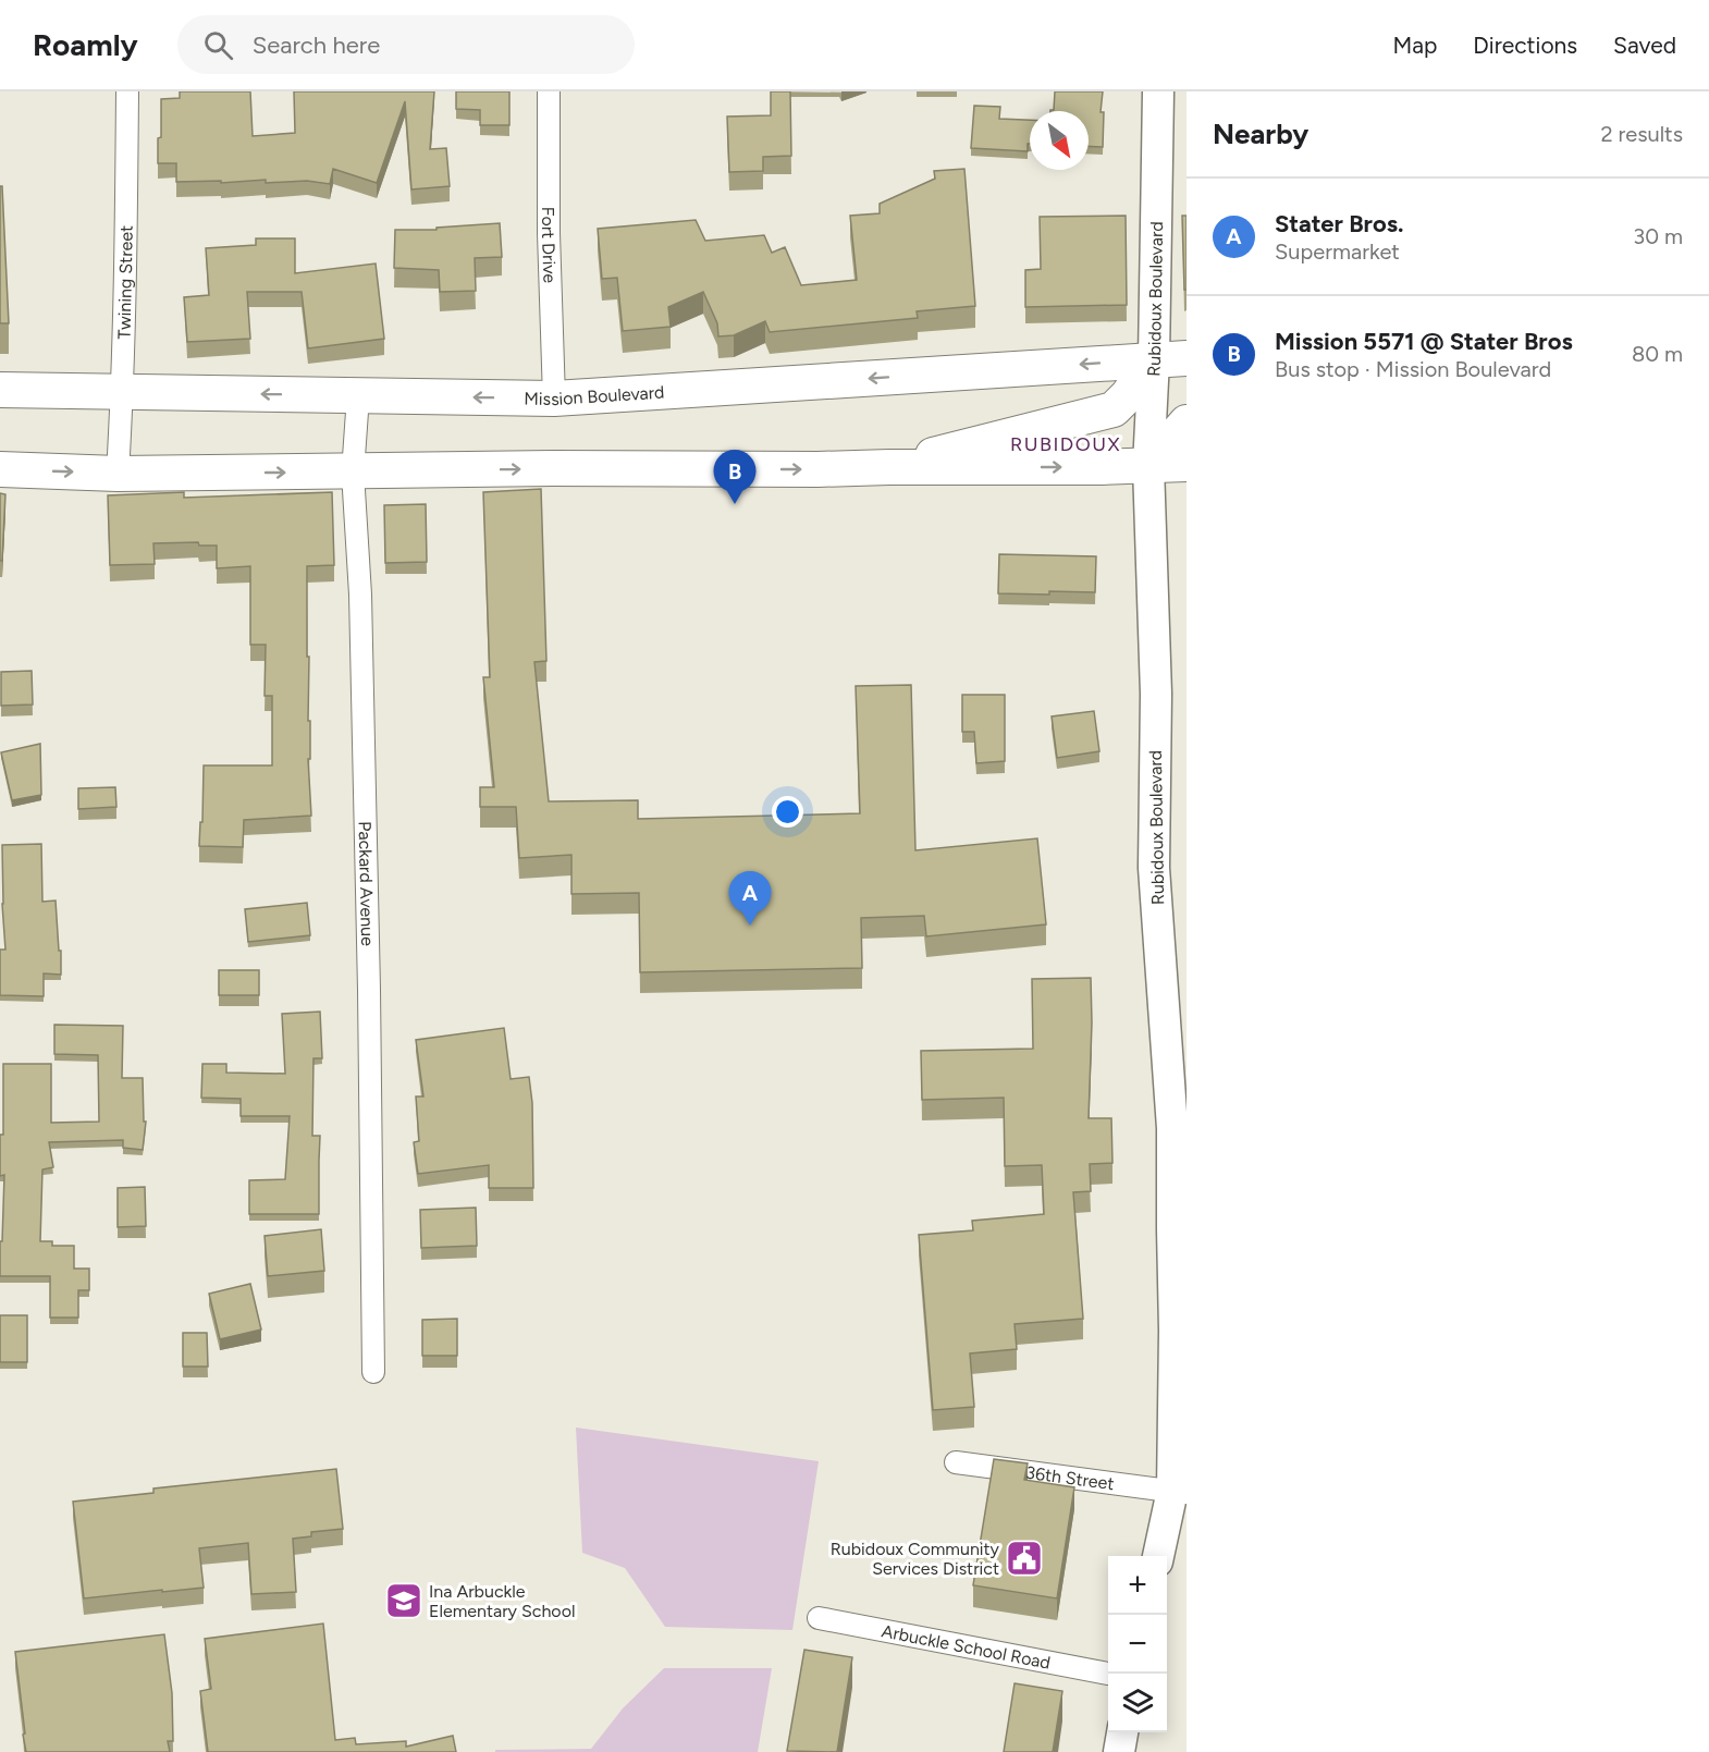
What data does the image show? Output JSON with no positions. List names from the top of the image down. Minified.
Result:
{"streets":{"main road":["Rubidoux Boulevard","Mission Boulevard"],"street":["Fort Drive","Twining Street","Packard Avenue","36th Street","Arbuckle School Road"]},"crossings":[["Fort Drive","Mission Boulevard"],["Twining Street","Mission Boulevard"],["Rubidoux Boulevard","Mission Boulevard"],["Rubidoux Boulevard","36th Street"],["Mission Boulevard","Packard Avenue"]],"districts":["RUBIDOUX"],"places":{"public building":["Rubidoux Community Services District"],"school or university":["Ina Arbuckle Elementary School"]},"north":"bottom right","page":{"header":"Roamly","search":"Search here","nav":["Map","Directions","Saved"],"heading":["Nearby","2 results"],"list":[{"mark":"A","name":"Stater Bros.","note":"Supermarket","value":"30 m"},{"mark":"B","name":"Mission 5571 @ Stater Bros","note":"Bus stop · Mission Boulevard","value":"80 m"}],"pins":["B","A"],"map_buttons":["+","−"]}}
